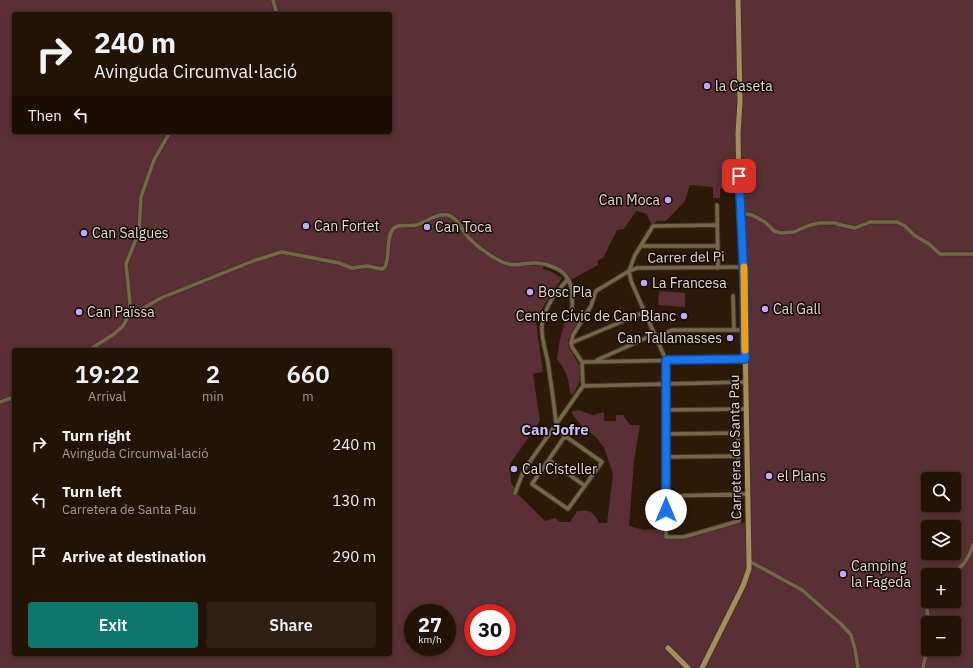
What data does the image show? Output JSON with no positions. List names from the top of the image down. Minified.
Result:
{"streets":{"main road":["Carretera de Santa Pau"],"street":["Carrer del Pi"]},"crossings":[["Carrer del Pi","Carretera de Santa Pau"]],"districts":["Can Jofre"],"places":["la Caseta","Can Moca","Can Fortet","Can Toca","Can Salgues","La Francesa","Bosc Pla","Cal Gall","Can Païssa","Centre Cívic de Can Blanc","Can Tallamasses","Cal Cisteller","el Plans","Camping la Fageda"],"page":{"turn":["240 m","Avinguda Circumval·lació"],"then":"Then","eta":["19:22","Arrival","2","min","660","m"],"list":[{"name":"Turn right","note":"Avinguda Circumval·lació","value":"240 m"},{"name":"Turn left","note":"Carretera de Santa Pau","value":"130 m"},{"name":"Arrive at destination","value":"290 m"}],"map_buttons":["+","−"],"buttons":["Exit","Share"],"speed":"27 km/h","limit":"30"}}
